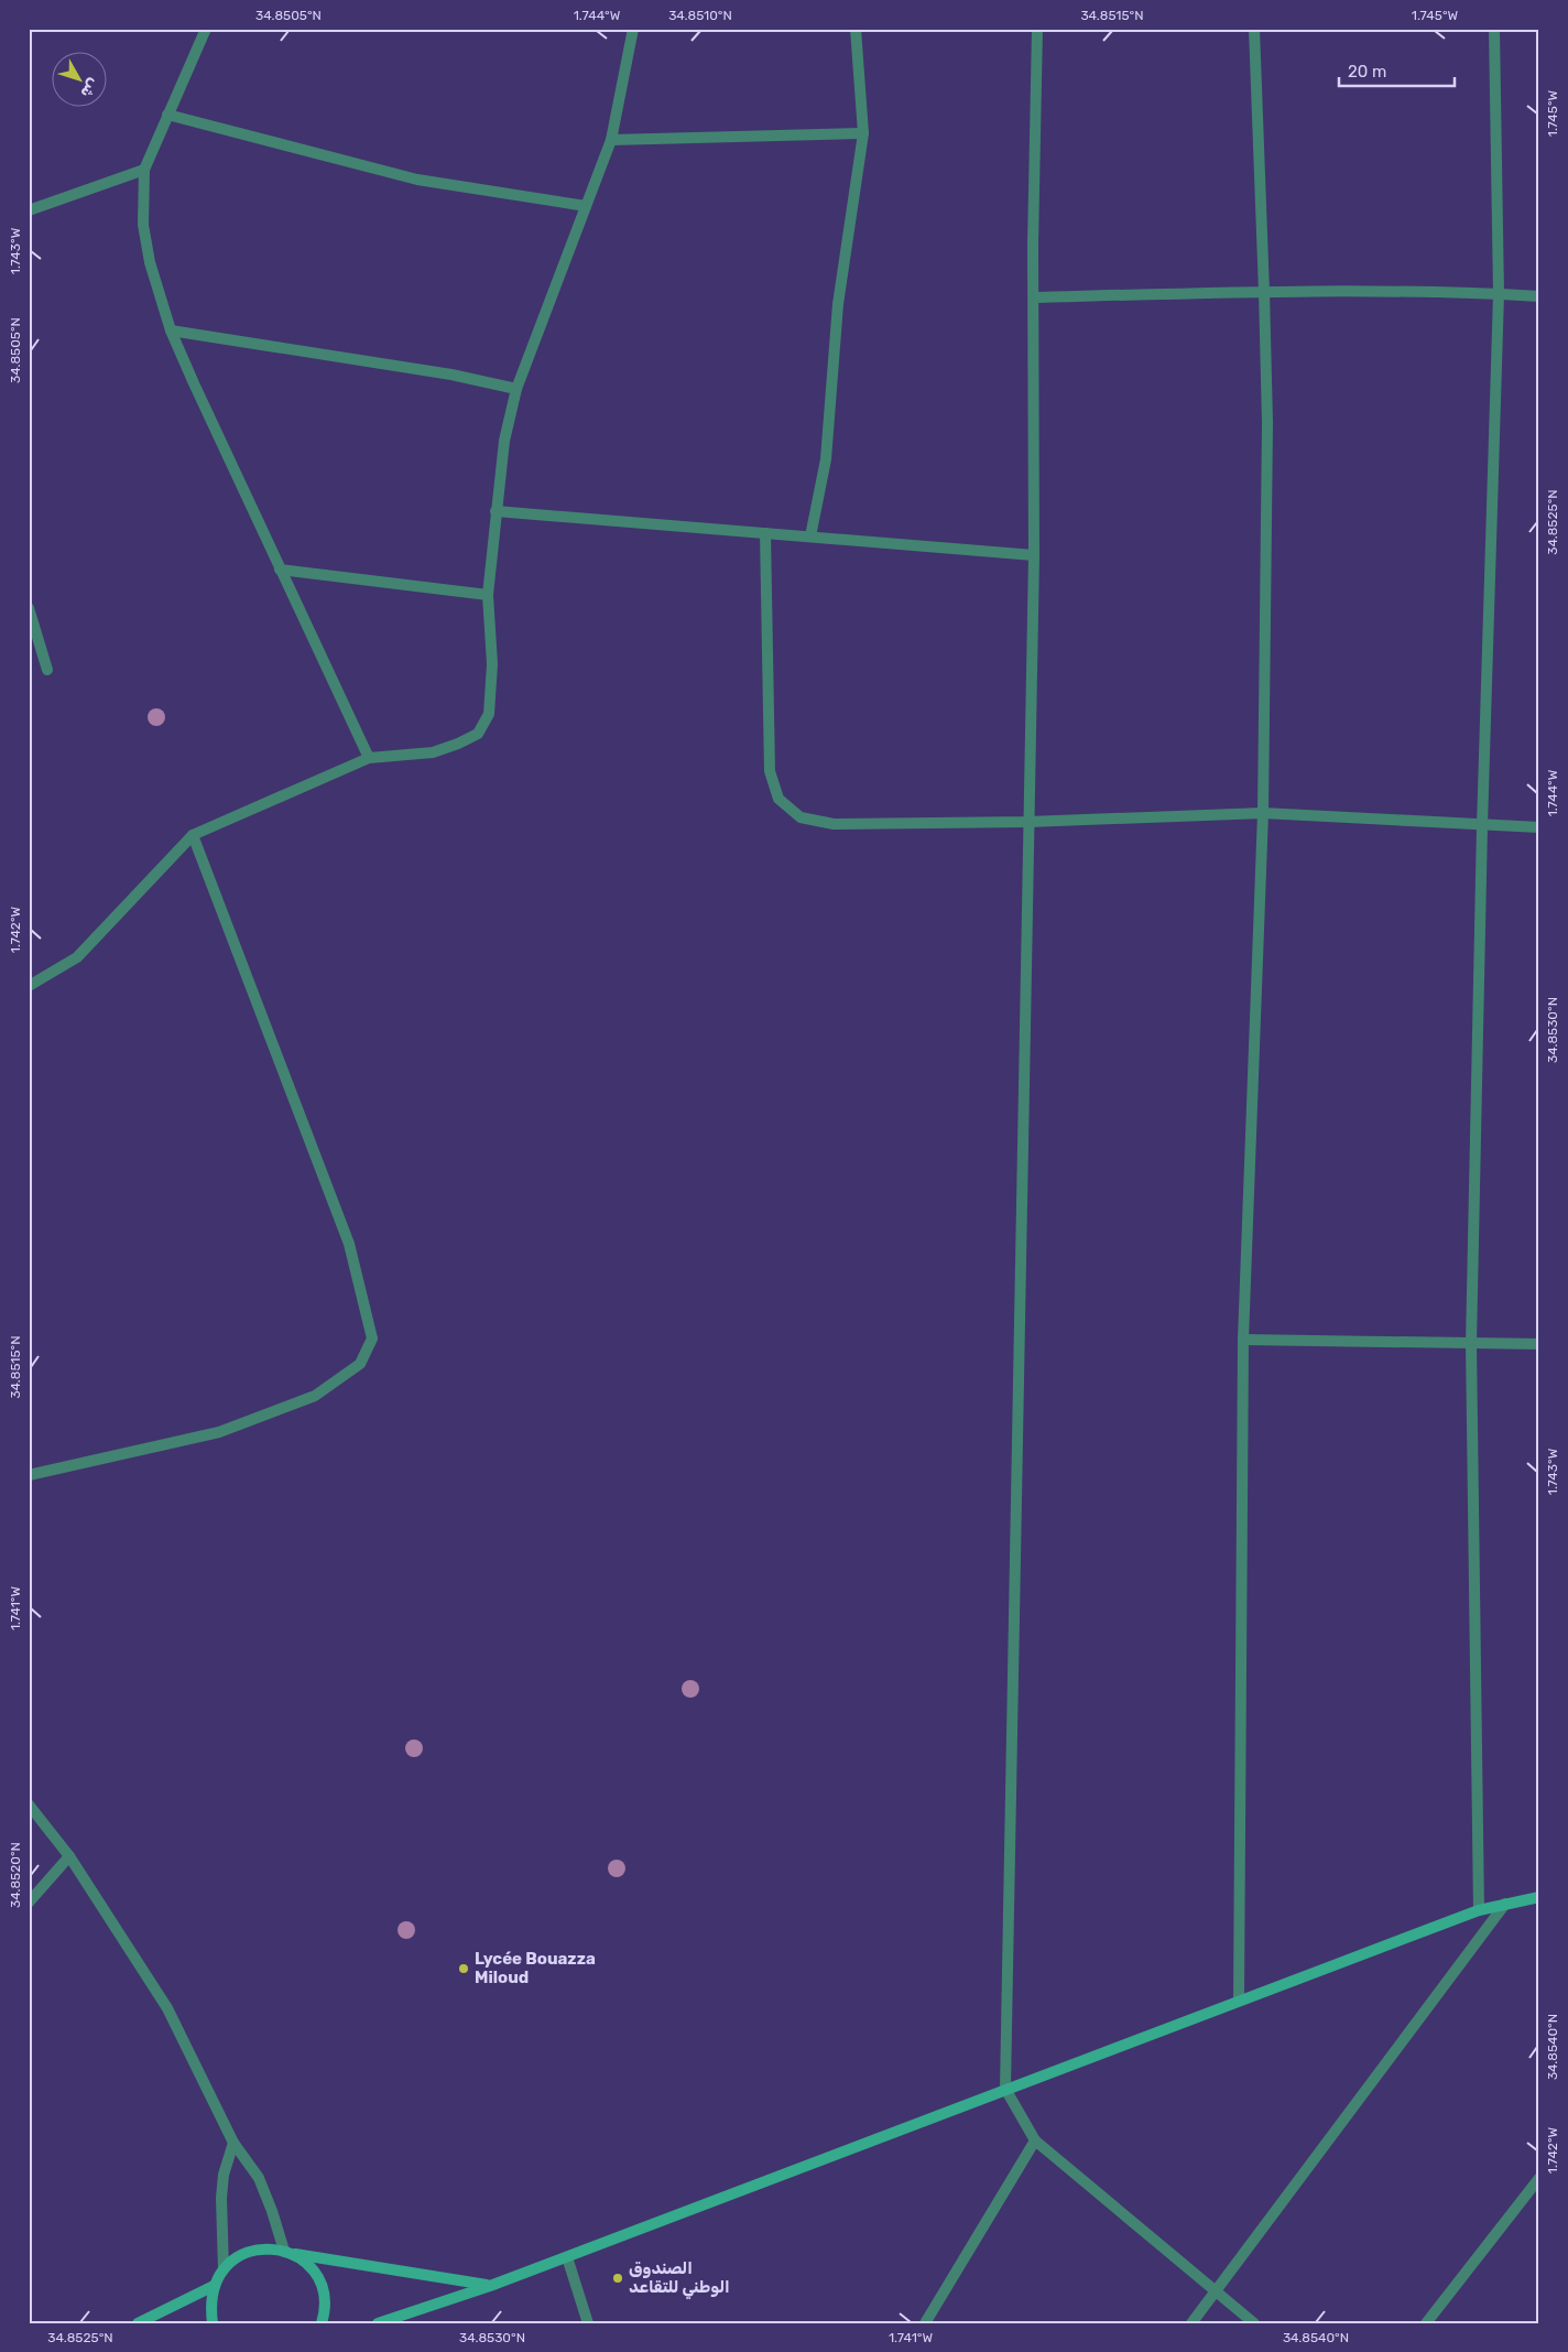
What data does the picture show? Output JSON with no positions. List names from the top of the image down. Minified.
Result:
{"places":["Lycée Bouazza Miloud","الصندوق الوطني للتقاعد"],"scale_bar":"20 m","north":"bottom right","coordinates":["34.8505°N","1.744°W","34.8510°N","34.8515°N","1.745°W","1.743°W","34.8525°N","1.742°W","34.8530°N","1.741°W","34.8520°N","34.8540°N"]}
